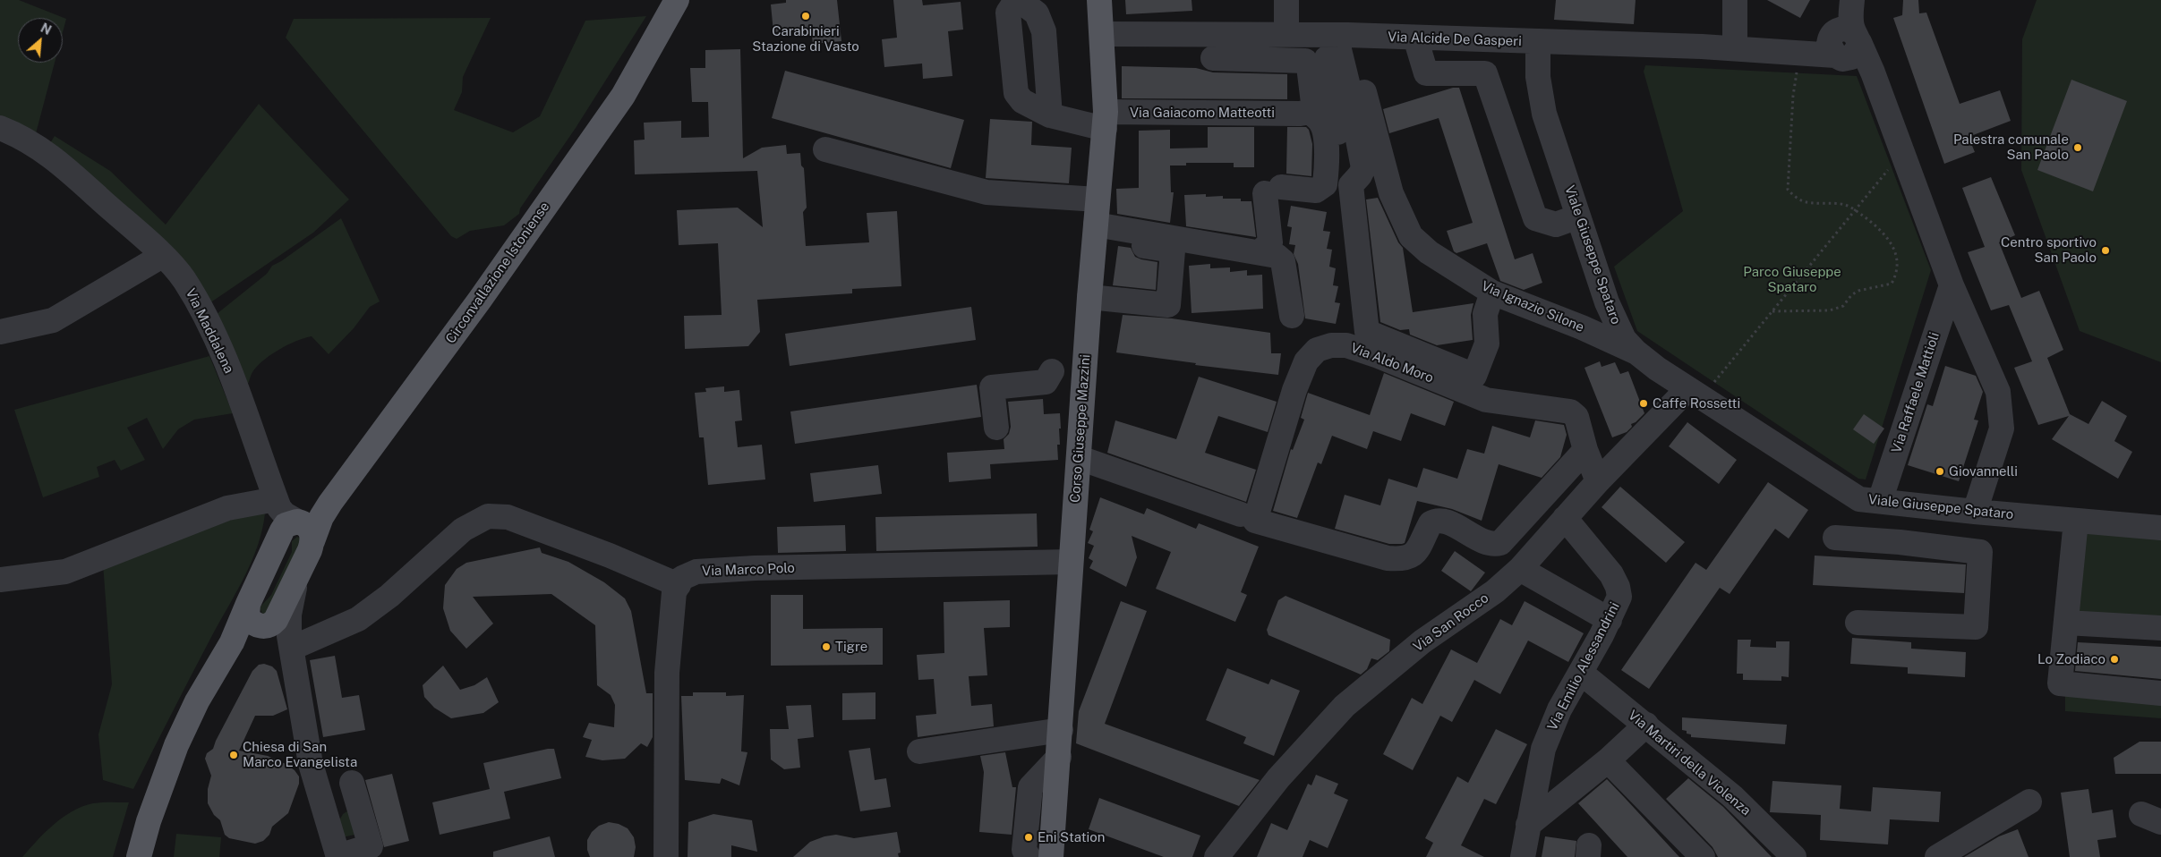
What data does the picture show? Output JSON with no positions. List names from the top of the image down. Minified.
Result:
{"streets":{"main road":["Circonvallazione Istoniense","Corso Giuseppe Mazzini"],"street":["Via Alcide De Gasperi","Via Gaiacomo Matteotti","Viale Giuseppe Spataro","Via Ignazio Silone","Via Maddalena","Via Aldo Moro","Via Raffaele Mattioli","Via Marco Polo","Via San Rocco","Via Emilio Alessandrini","Via Martiri della Violenza"]},"crossings":[["Via Alcide De Gasperi","Viale Giuseppe Spataro"],["Via Alcide De Gasperi","Via Ignazio Silone"],["Via Alcide De Gasperi","Corso Giuseppe Mazzini"],["Via Gaiacomo Matteotti","Corso Giuseppe Mazzini"],["Viale Giuseppe Spataro","Via Ignazio Silone"],["Viale Giuseppe Spataro","Via Raffaele Mattioli"],["Viale Giuseppe Spataro","Via San Rocco"],["Circonvallazione Istoniense","Via Maddalena"],["Via Aldo Moro","Via San Rocco"],["Corso Giuseppe Mazzini","Via Marco Polo"],["Via San Rocco","Via Emilio Alessandrini"],["Via Emilio Alessandrini","Via Martiri della Violenza"]],"parks":["Parco Giuseppe Spataro"],"places":["Carabinieri Stazione di Vasto","Palestra comunale San Paolo","Centro sportivo San Paolo","Caffe Rossetti","Giovannelli","Tigre","Lo Zodiaco","Chiesa di San Marco Evangelista","Eni Station"],"north":"top right"}
